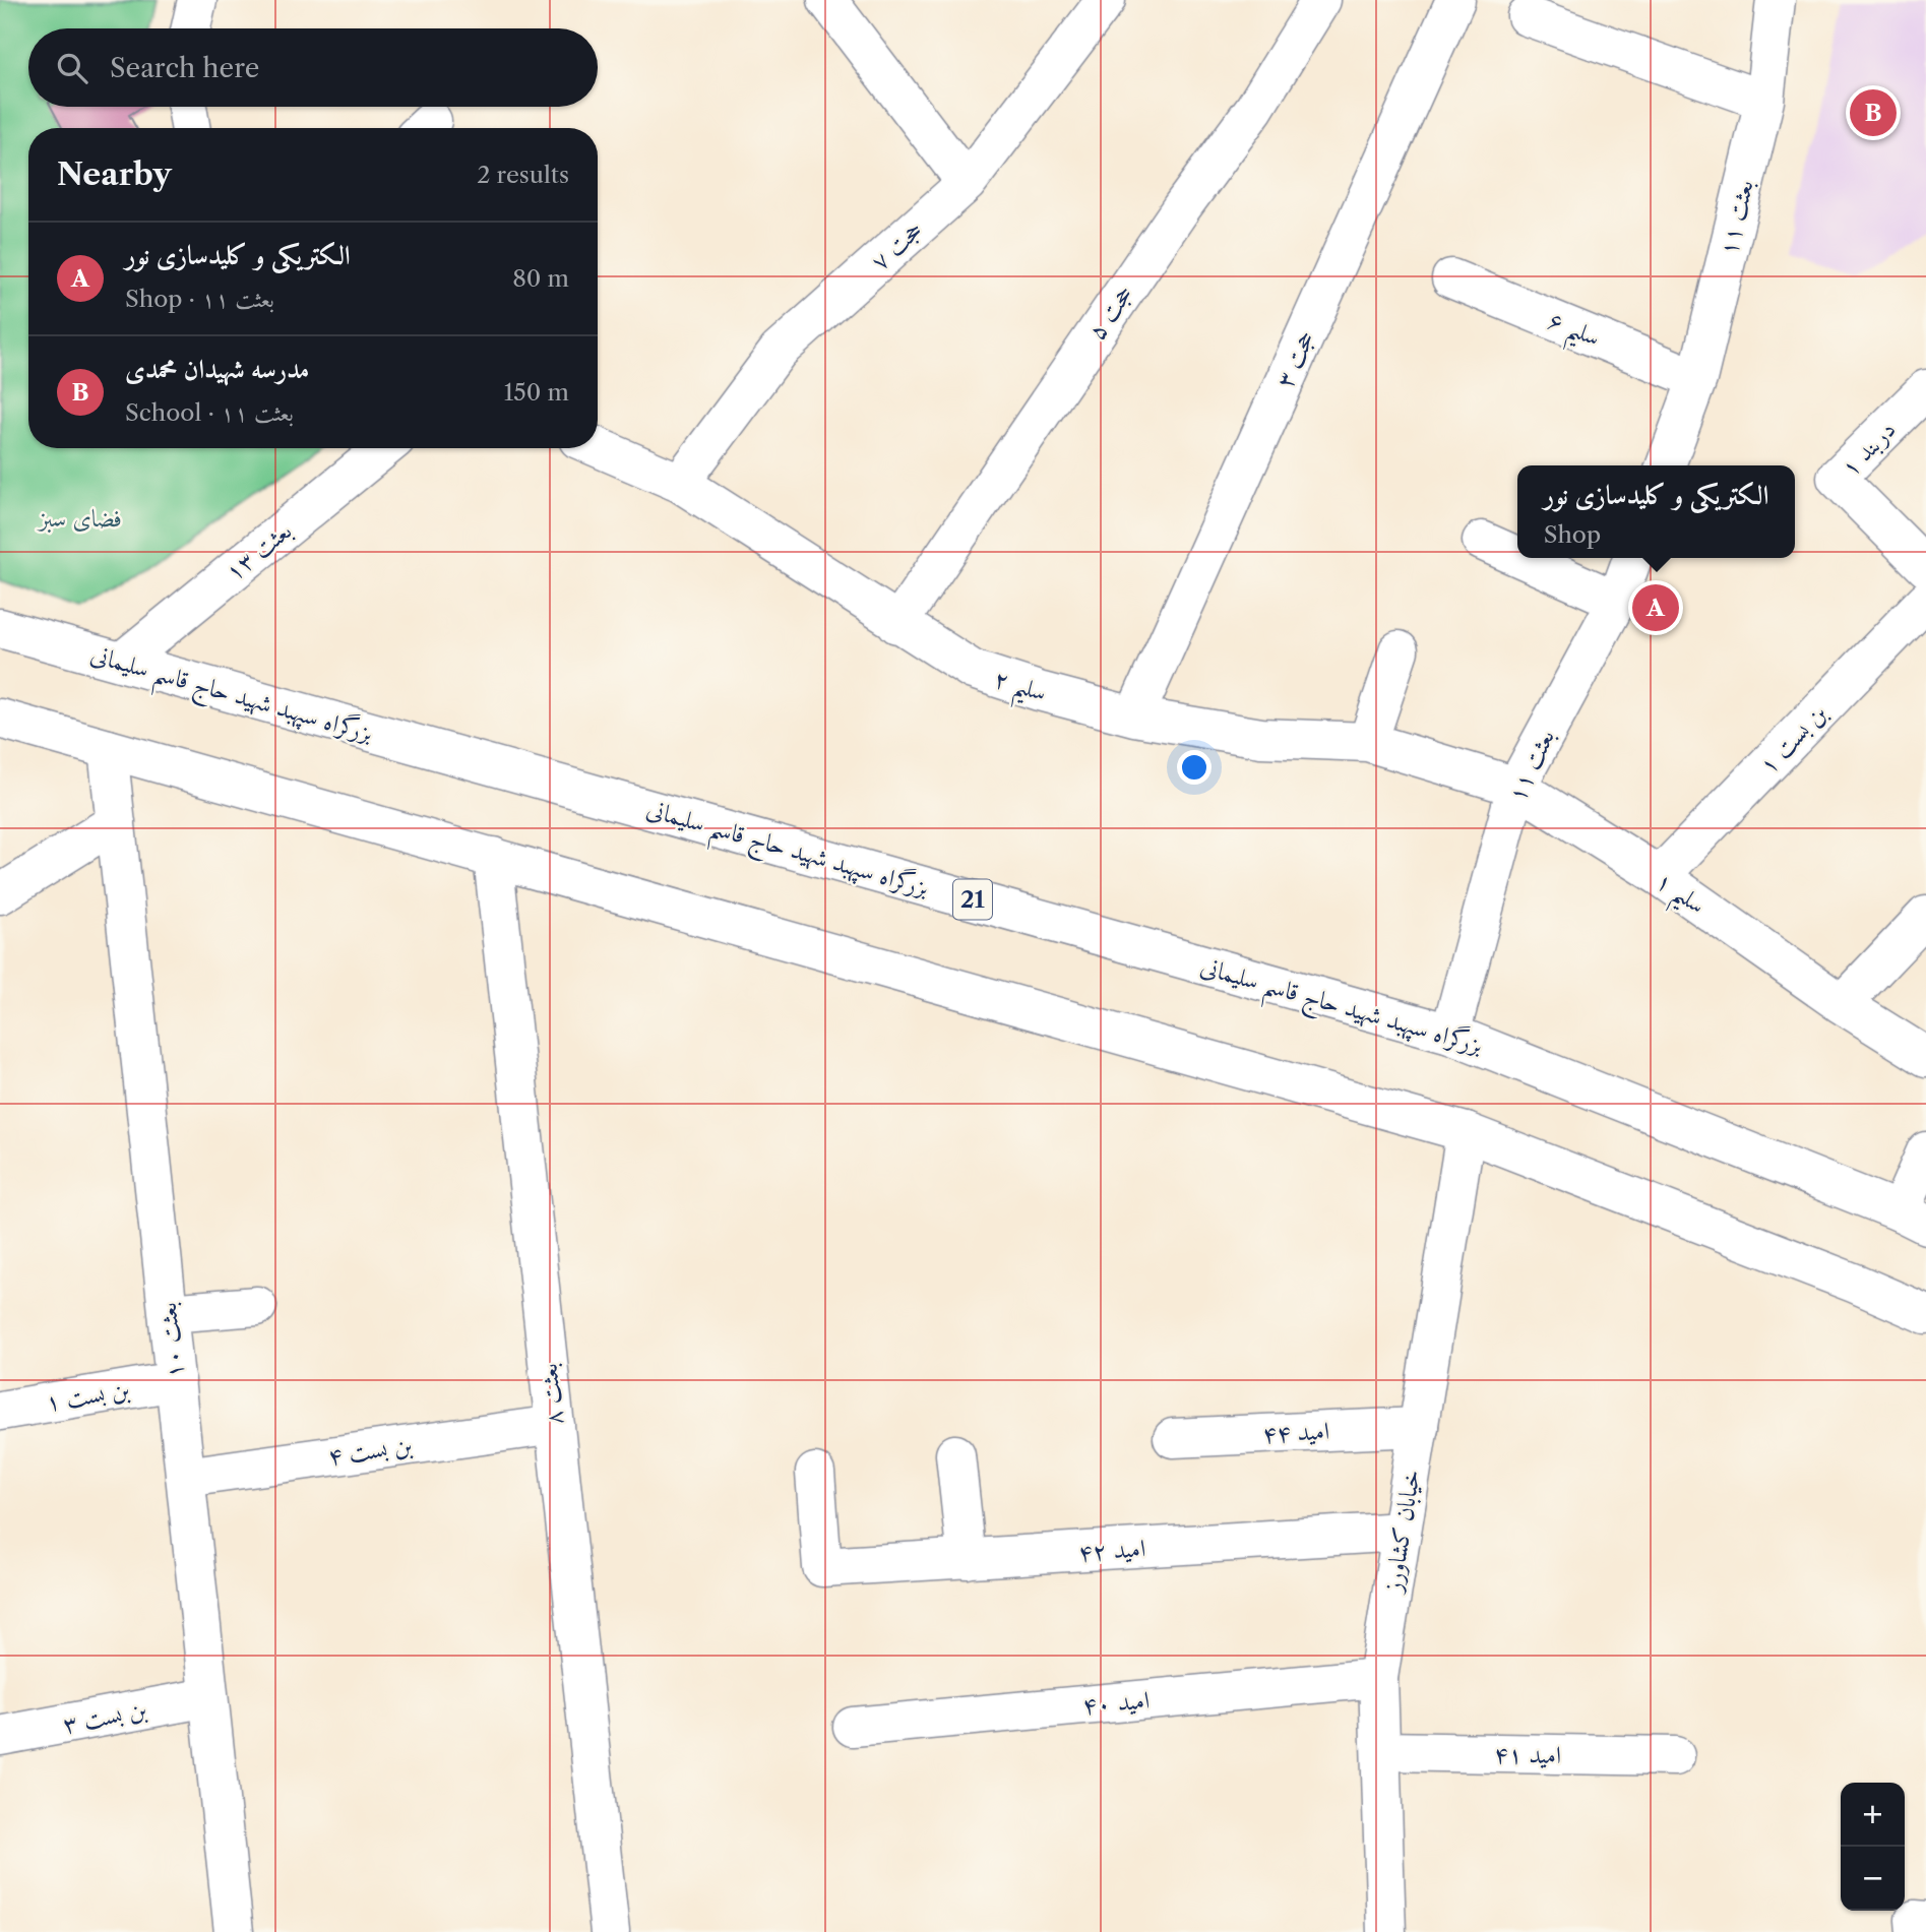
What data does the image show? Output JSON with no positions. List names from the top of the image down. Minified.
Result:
{"streets":{"main road":["بعثت ۱۱","حجت ۷","حجت ۵","سلیم ۶","حجت ۳","دربند ۱","بعثت ۱۳","سلیم ۲","بزرگراه سپهبد شهید حاج قاسم سلیمانی","بن بست ۱","سلیم ۱","21","بعثت ۱۰","بعثت ۸","امید ۴۴","بن بست ۴","خیابان کشاورز","امید ۴۲","امید ۴۰","بن بست ۳","امید ۴۱"]},"crossings":[["بعثت ۱۱","سلیم ۶"],["بعثت ۱۱","سلیم ۲"],["بعثت ۱۱","بزرگراه سپهبد شهید حاج قاسم سلیمانی"],["بعثت ۱۱","سلیم ۱"],["حجت ۷","سلیم ۲"],["حجت ۵","سلیم ۲"],["حجت ۳","سلیم ۲"],["بعثت ۱۳","بزرگراه سپهبد شهید حاج قاسم سلیمانی"],["سلیم ۲","سلیم ۱"],["بن بست ۱","سلیم ۱"],["بن بست ۱","بعثت ۱۰"],["بعثت ۱۰","بن بست ۴"],["بعثت ۱۰","بن بست ۳"],["بعثت ۸","بن بست ۴"],["امید ۴۴","خیابان کشاورز"],["خیابان کشاورز","امید ۴۲"],["خیابان کشاورز","امید ۴۰"],["خیابان کشاورز","امید ۴۱"]],"parks":["فضای سبز"],"page":{"search":"Search here","pins":["B","A"],"heading":["Nearby","2 results"],"list":[{"mark":"A","name":"الکتریکی و کلیدسازی نور","note":"Shop · بعثت ۱۱","value":"80 m"},{"mark":"B","name":"مدرسه شهیدان محمدی","note":"School · بعثت ۱۱","value":"150 m"}],"popup":["الکتریکی و کلیدسازی نور","Shop"],"map_buttons":["+","−"]}}
